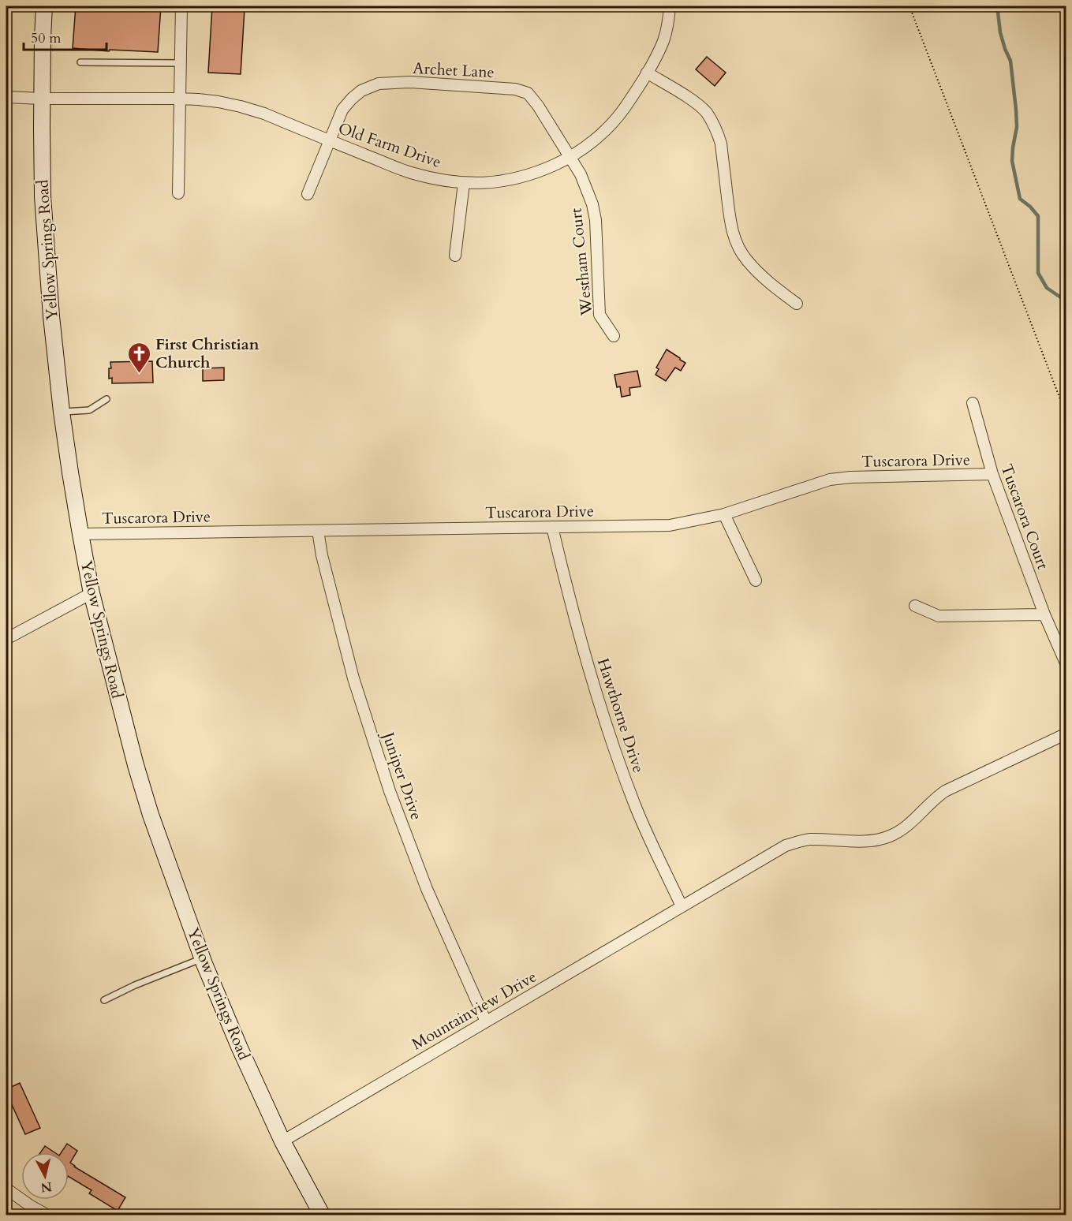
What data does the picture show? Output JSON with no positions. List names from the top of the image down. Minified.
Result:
{"streets":{"main road":["Yellow Springs Road"],"street":["Archet Lane","Old Farm Drive","Westham Court","Tuscarora Drive","Tuscarora Court","Hawthorne Drive","Juniper Drive","Mountainview Drive"]},"crossings":[["Archet Lane","Old Farm Drive"],["Archet Lane","Westham Court"],["Old Farm Drive","Yellow Springs Road"],["Old Farm Drive","Westham Court"],["Yellow Springs Road","Tuscarora Drive"],["Yellow Springs Road","Mountainview Drive"],["Tuscarora Drive","Tuscarora Court"],["Tuscarora Drive","Hawthorne Drive"],["Tuscarora Drive","Juniper Drive"],["Hawthorne Drive","Mountainview Drive"],["Juniper Drive","Mountainview Drive"]],"places":{"church":["First Christian Church"]},"scale_bar":"50 m","north":"bottom"}
